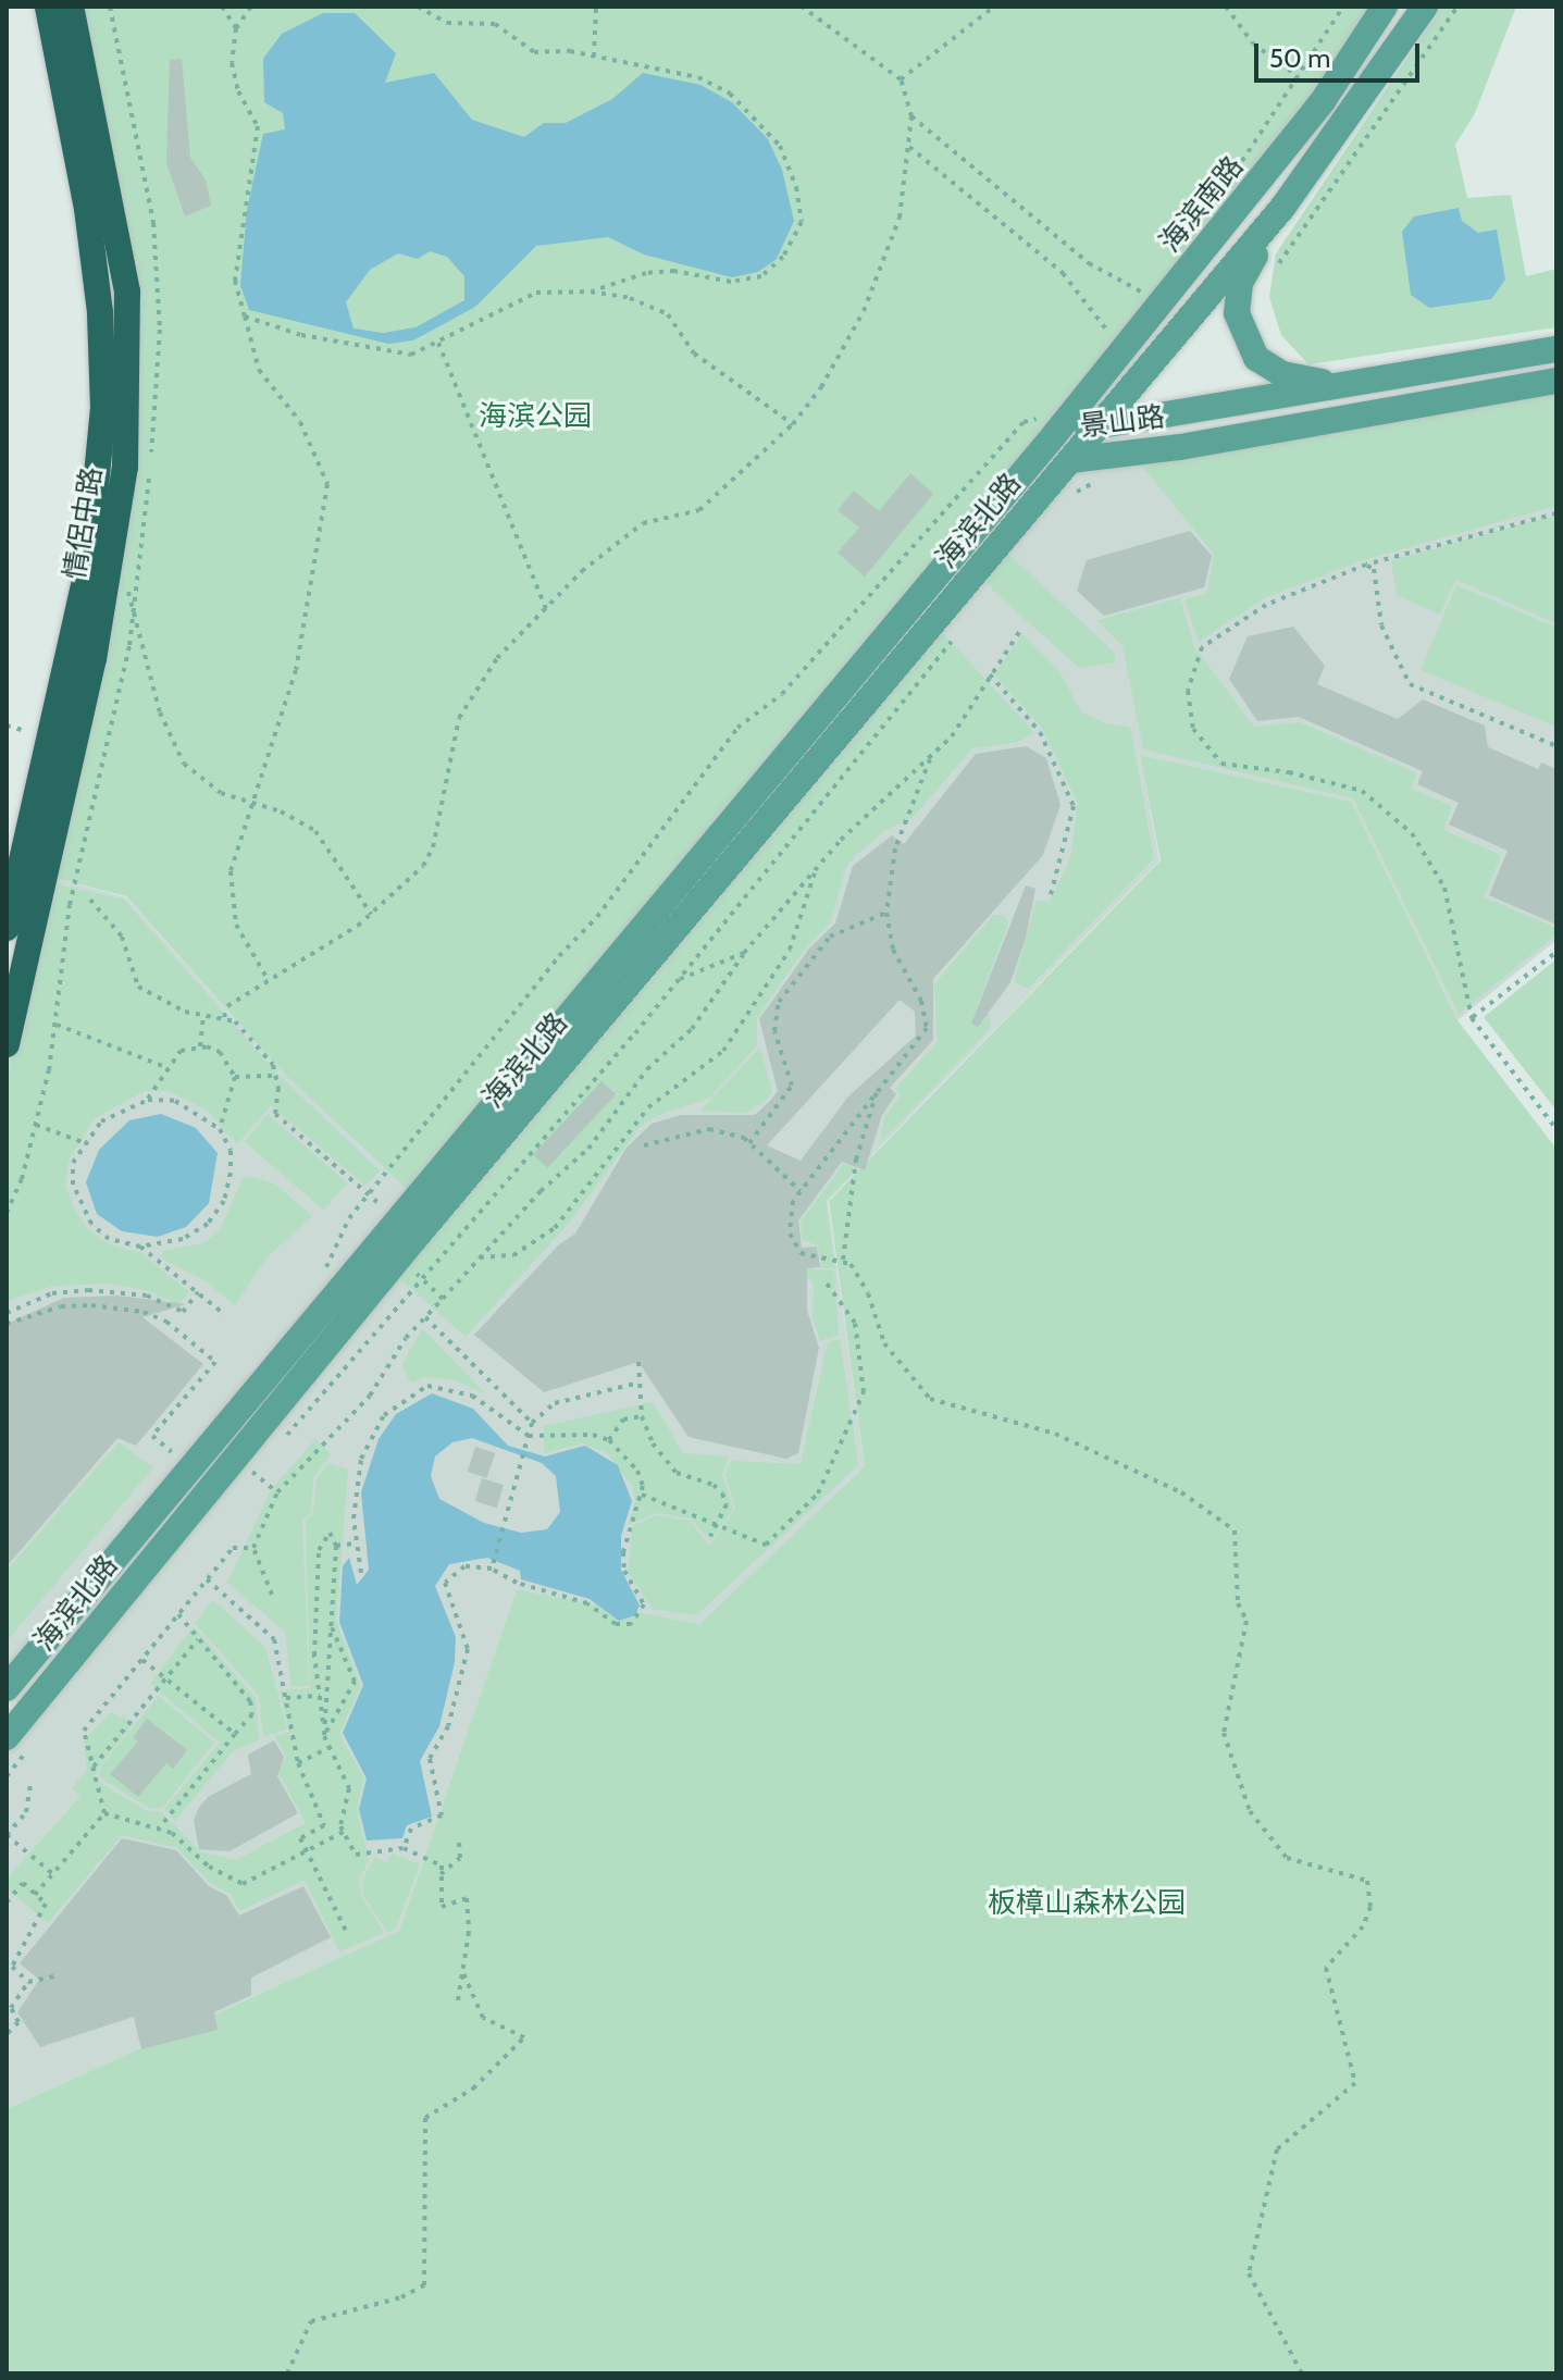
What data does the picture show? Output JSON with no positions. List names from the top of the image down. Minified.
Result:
{"streets":{"highway":["情侶中路"],"main road":["海滨南路","景山路","海滨北路"]},"crossings":[["海滨南路","景山路"],["海滨南路","海滨北路"],["景山路","海滨北路"]],"parks":["海滨公园","板樟山森林公园"],"scale_bar":"50 m"}
